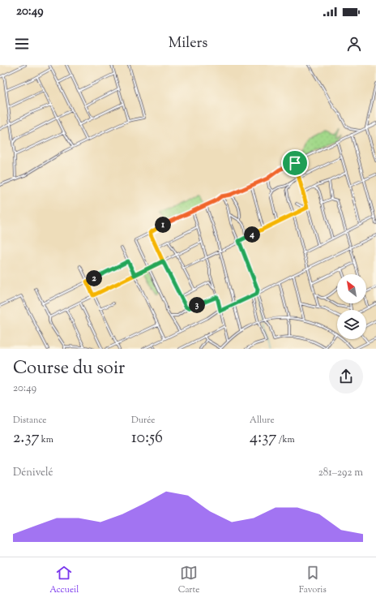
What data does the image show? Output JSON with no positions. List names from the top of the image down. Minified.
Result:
{"north":"top left","page":{"status":"20:49","header":"Milers","pins":["1","4","2","3"],"heading":["Course du soir","20:49"],"stats":[["Distance","2.37 km"],["Durée","10:56"],["Allure","4:37 /km"]],"chart":["Dénivelé","281–292 m"],"tabs":["Accueil","Carte","Favoris"]}}
